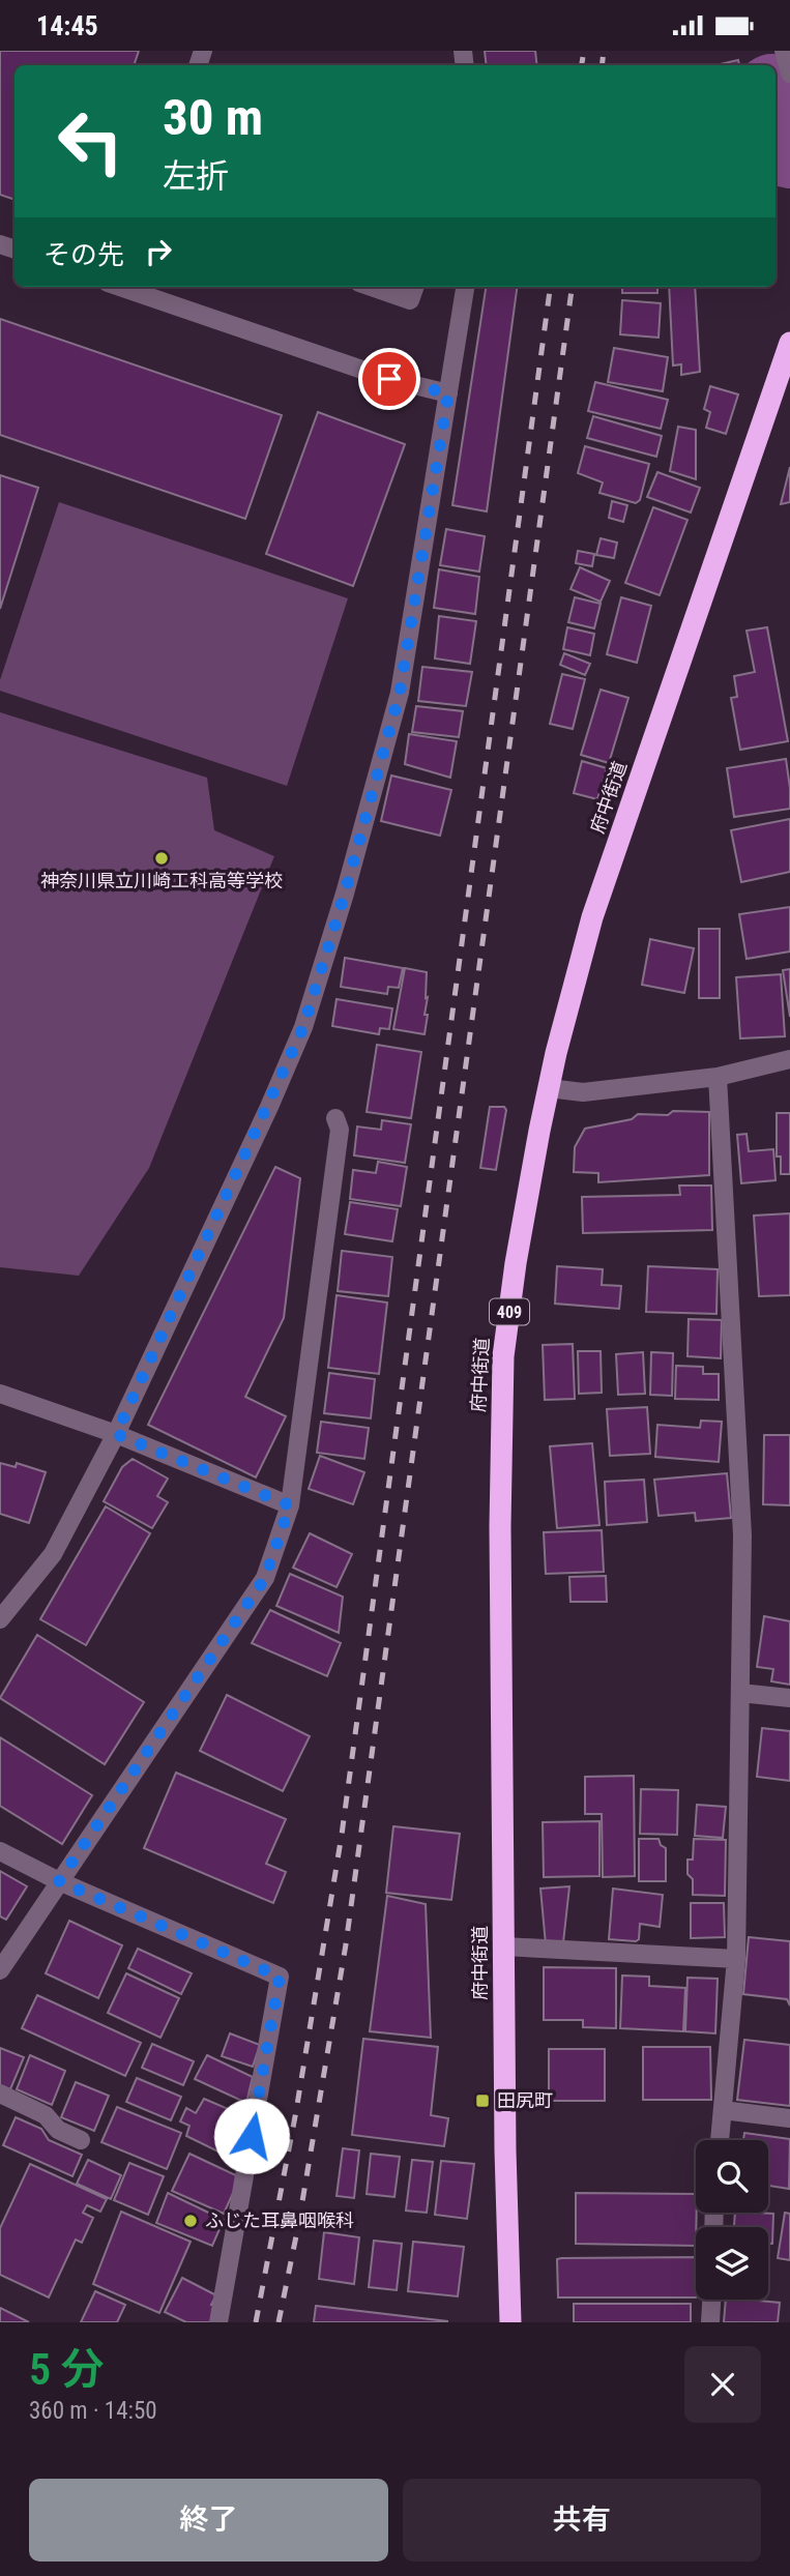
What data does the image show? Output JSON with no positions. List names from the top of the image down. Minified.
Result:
{"streets":{"highway":["府中街道","409"]},"places":{"other":["神奈川県立川崎工科高等学校","ふじた耳鼻咽喉科"],"transit":["田尻町"]},"page":{"status":"14:45","turn":["30 m","左折"],"then":"その先","heading":["5 分","360 m · 14:50"],"buttons":["終了","共有"]}}
